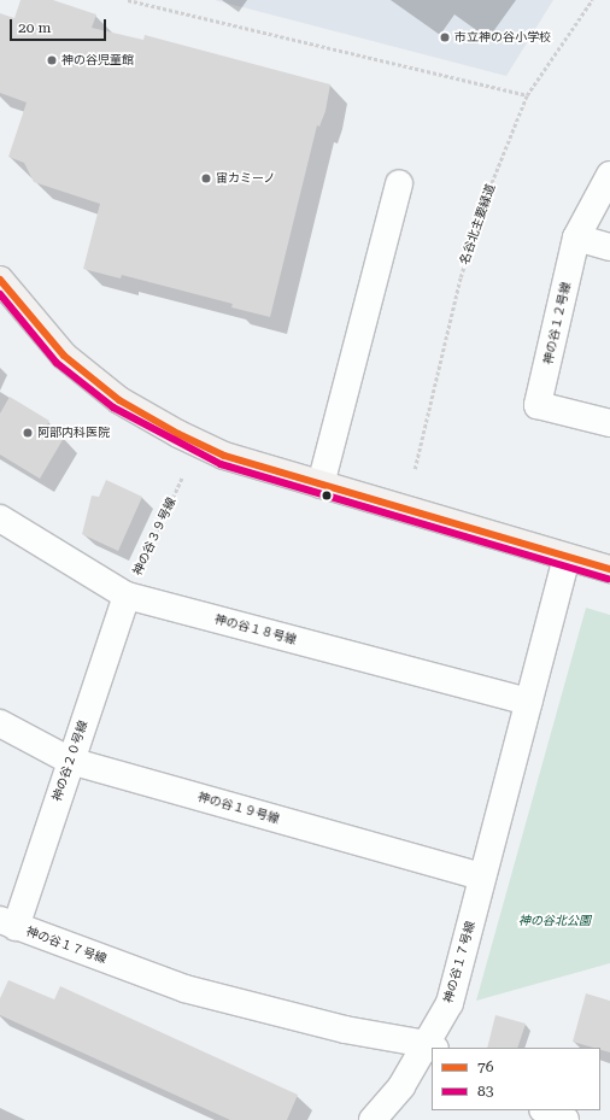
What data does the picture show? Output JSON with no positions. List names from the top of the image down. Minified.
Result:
{"streets":{"street":["神の谷１２号線","神の谷１８号線","神の谷２０号線","神の谷１９号線","神の谷１７号線"],"path":["名谷北主要緑道","神の谷３９号線"]},"crossings":[["神の谷３９号線","神の谷１８号線"],["神の谷３９号線","神の谷２０号線"],["神の谷１８号線","神の谷２０号線"],["神の谷１８号線","神の谷１７号線"],["神の谷２０号線","神の谷１９号線"],["神の谷２０号線","神の谷１７号線"],["神の谷１９号線","神の谷１７号線"]],"parks":["神の谷北公園"],"places":["市立神の谷小学校","神の谷児童館","宙カミーノ","阿部内科医院"],"lines":["transit line 76","transit line 83"],"legend":["76","83"],"scale_bar":"20 m"}
